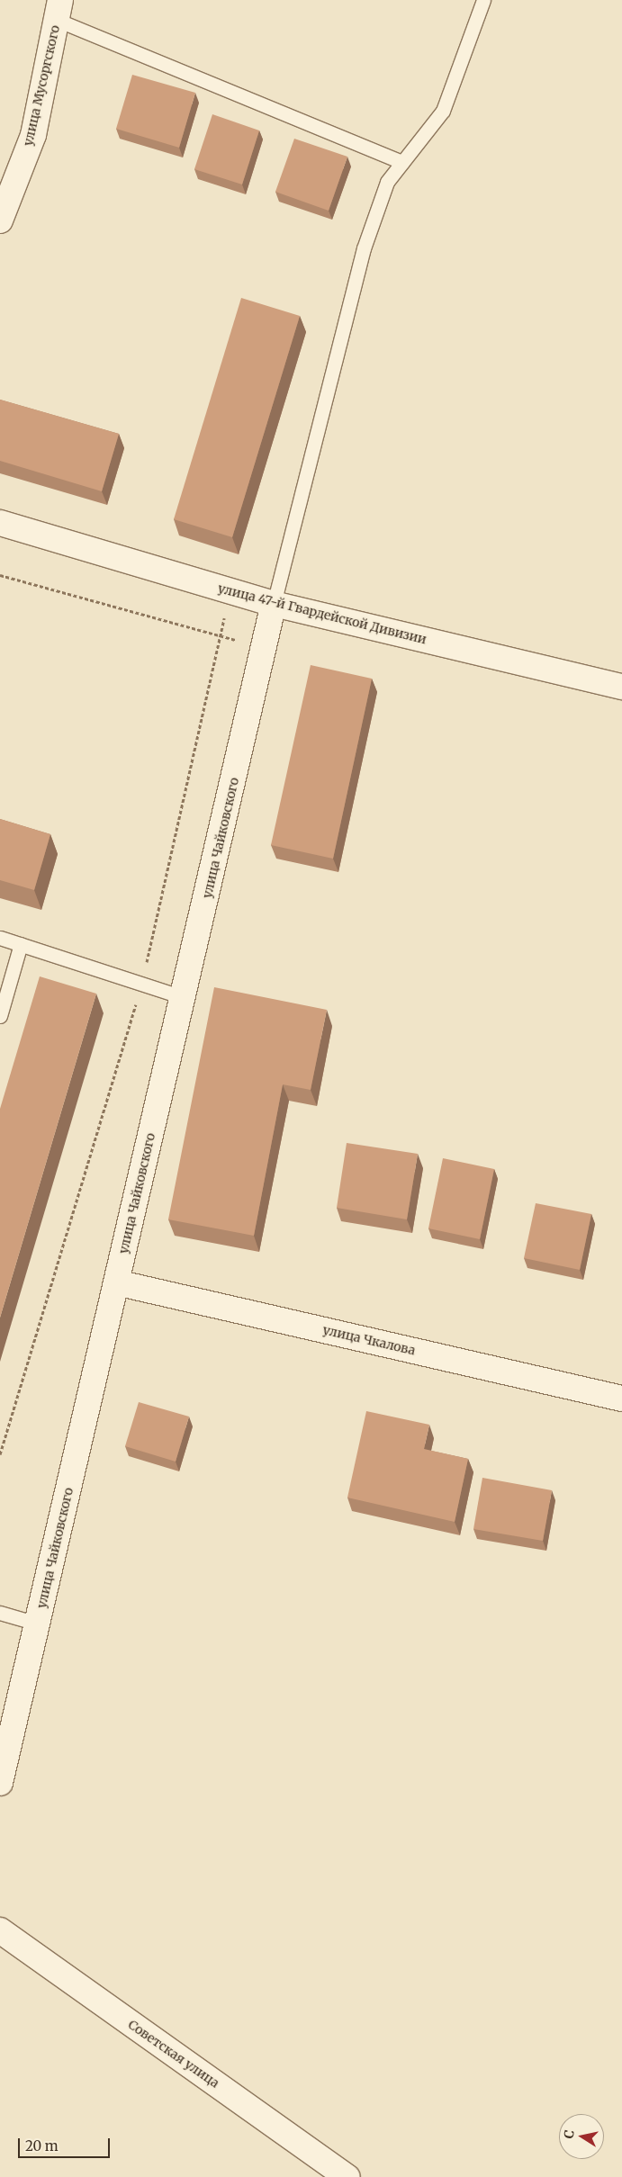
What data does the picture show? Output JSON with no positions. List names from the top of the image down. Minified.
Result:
{"streets":{"street":["улица Мусоргского","улица 47-й Гвардейской Дивизии","улица Чайковского","улица Чкалова","Советская улица"]},"crossings":[["улица 47-й Гвардейской Дивизии","улица Чайковского"],["улица Чайковского","улица Чкалова"]],"scale_bar":"20 m","north":"left"}
